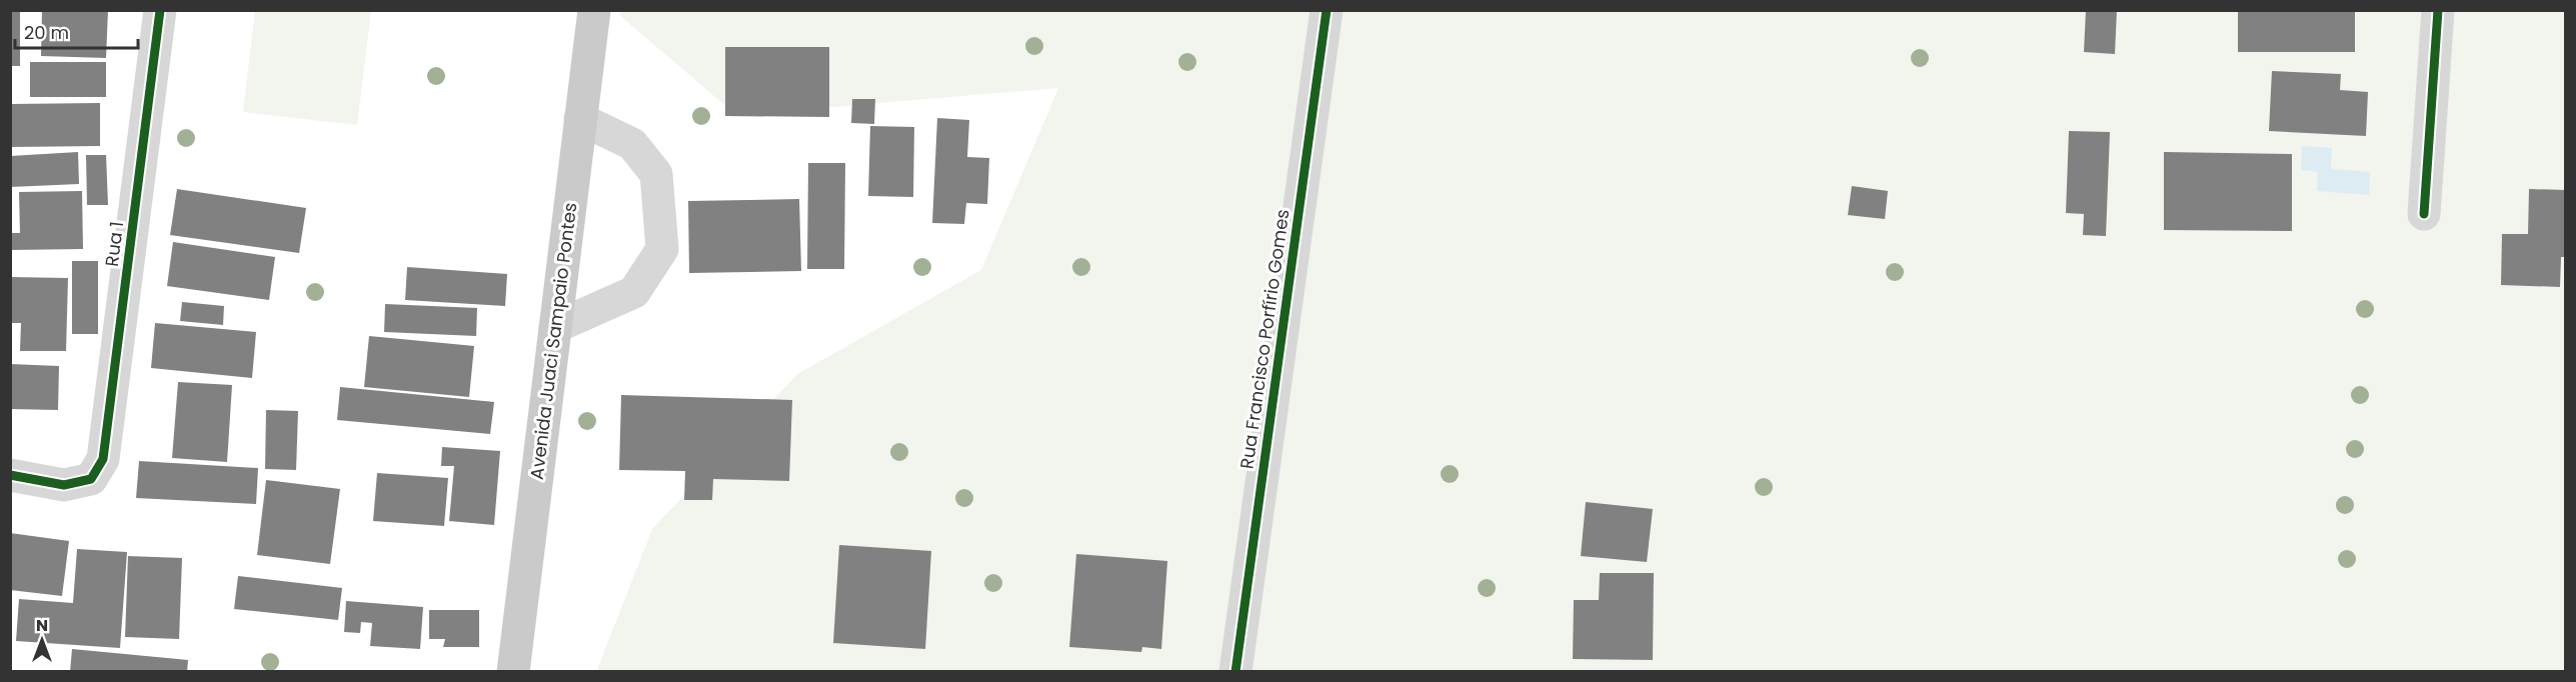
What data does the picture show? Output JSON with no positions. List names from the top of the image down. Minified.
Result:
{"streets":{"main road":["Avenida Juaci Sampaio Pontes"],"street":["Rua 1","Rua Francisco Porfírio Gomes"]},"scale_bar":"20 m","north":"top"}
